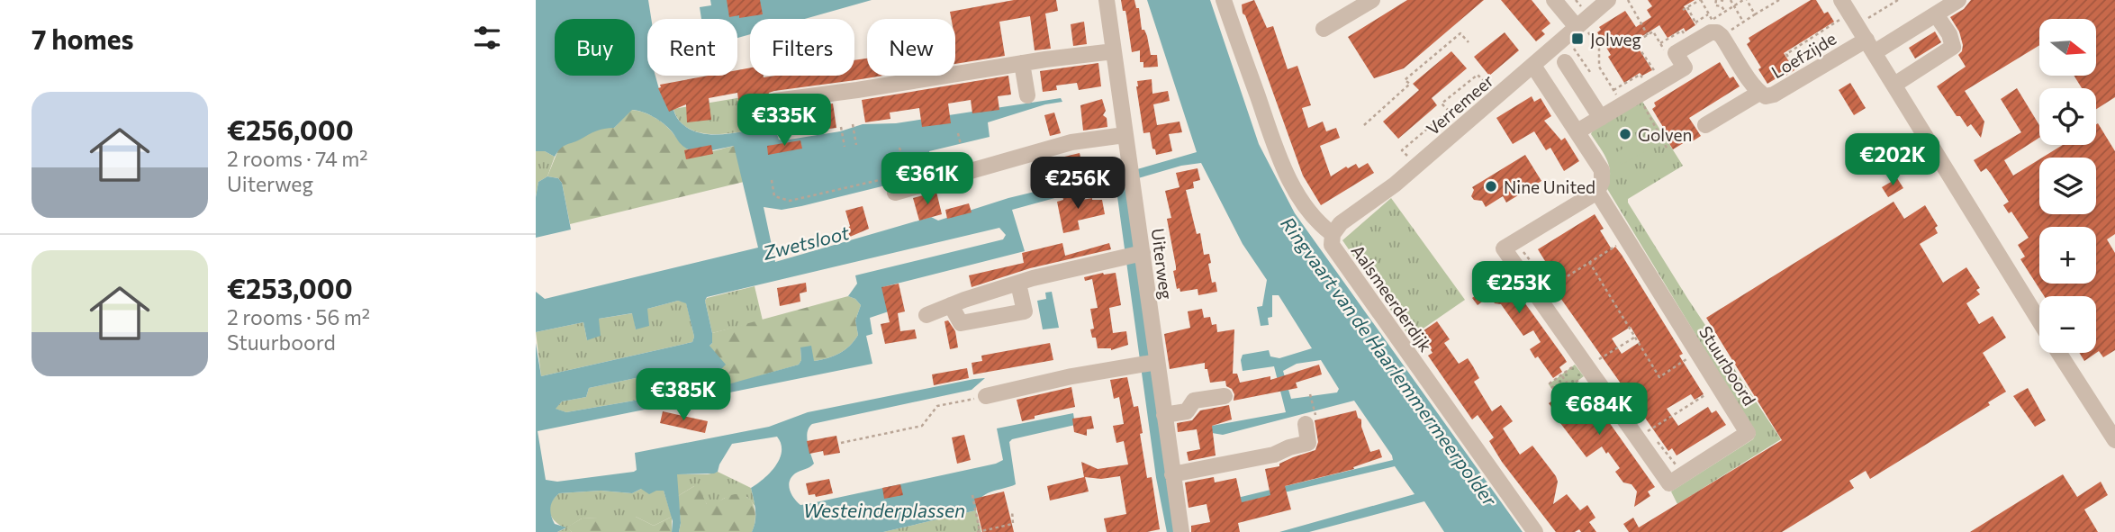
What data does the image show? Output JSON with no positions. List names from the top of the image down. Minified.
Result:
{"streets":{"street":["Loefzijde","Verremeer","Uiterweg","Aalsmeerderdijk","Stuurboord"]},"crossings":[["Verremeer","Aalsmeerderdijk"]],"water":["Zwetsloot","Ringvaart van de Haarlemmermeerpolder","Westeinderplassen"],"places":{"transit":["Jolweg"],"other":["Golven","Nine United"]},"north":"right","page":{"heading":"7 homes","map_buttons":["+","−"],"chip":["Buy","Rent","Filters","New"],"list":[{"name":"€256,000","note":"2 rooms · 74 m² · Uiterweg"},{"name":"€253,000","note":"2 rooms · 56 m² · Stuurboord"}],"price":["€335K","€202K","€361K","€256K","€253K","€385K","€684K"]}}
